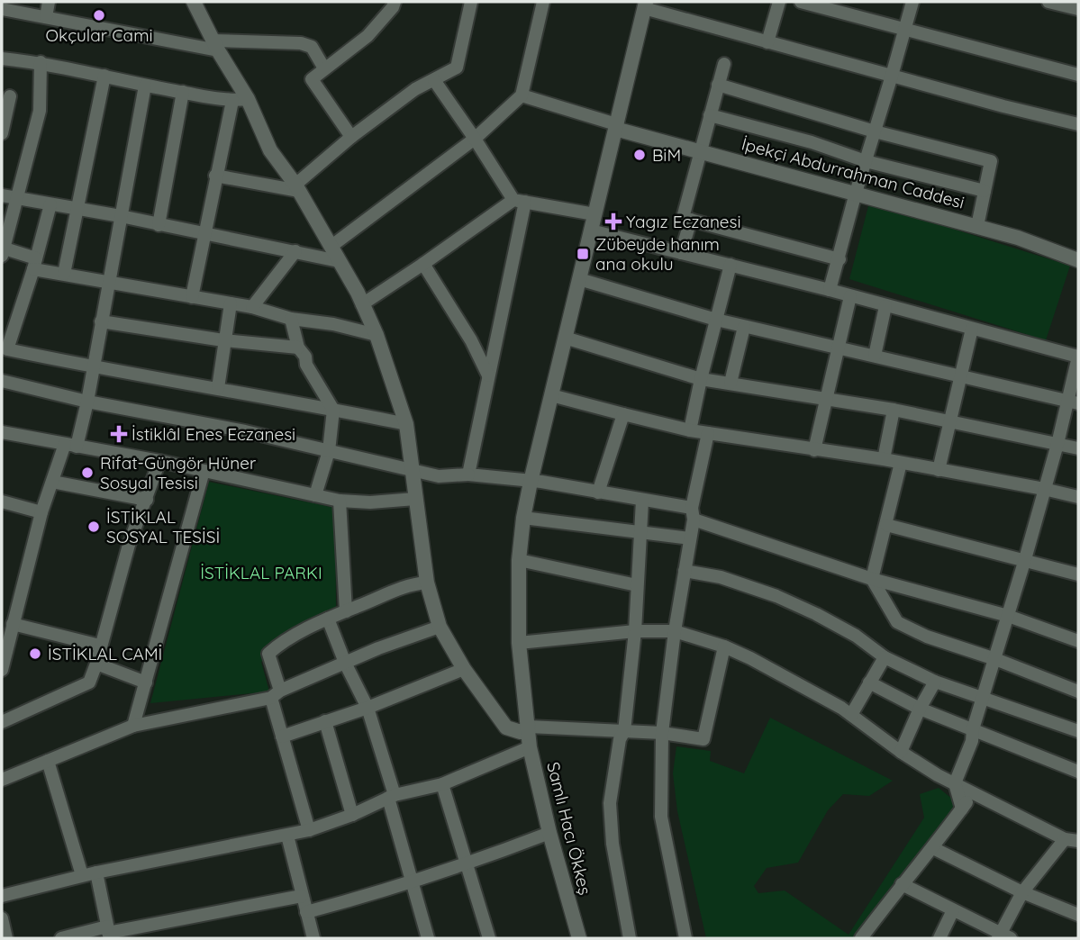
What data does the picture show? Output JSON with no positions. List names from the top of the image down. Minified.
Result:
{"streets":{"street":["İpekçi Abdurrahman Caddesi","Samlı Hacı Ökkeş"]},"crossings":[["İpekçi Abdurrahman Caddesi","Samlı Hacı Ökkeş"]],"parks":["İSTİKLAL PARKI"],"places":{"other":["Okçular Cami","BiM","Rifat-Güngör Hüner Sosyal Tesisi","İSTİKLAL SOSYAL TESİSİ","İSTİKLAL CAMİ"],"health":["Yagız Eczanesi","İstiklâl Enes Eczanesi"],"transit":["Zübeyde hanım ana okulu"]}}
